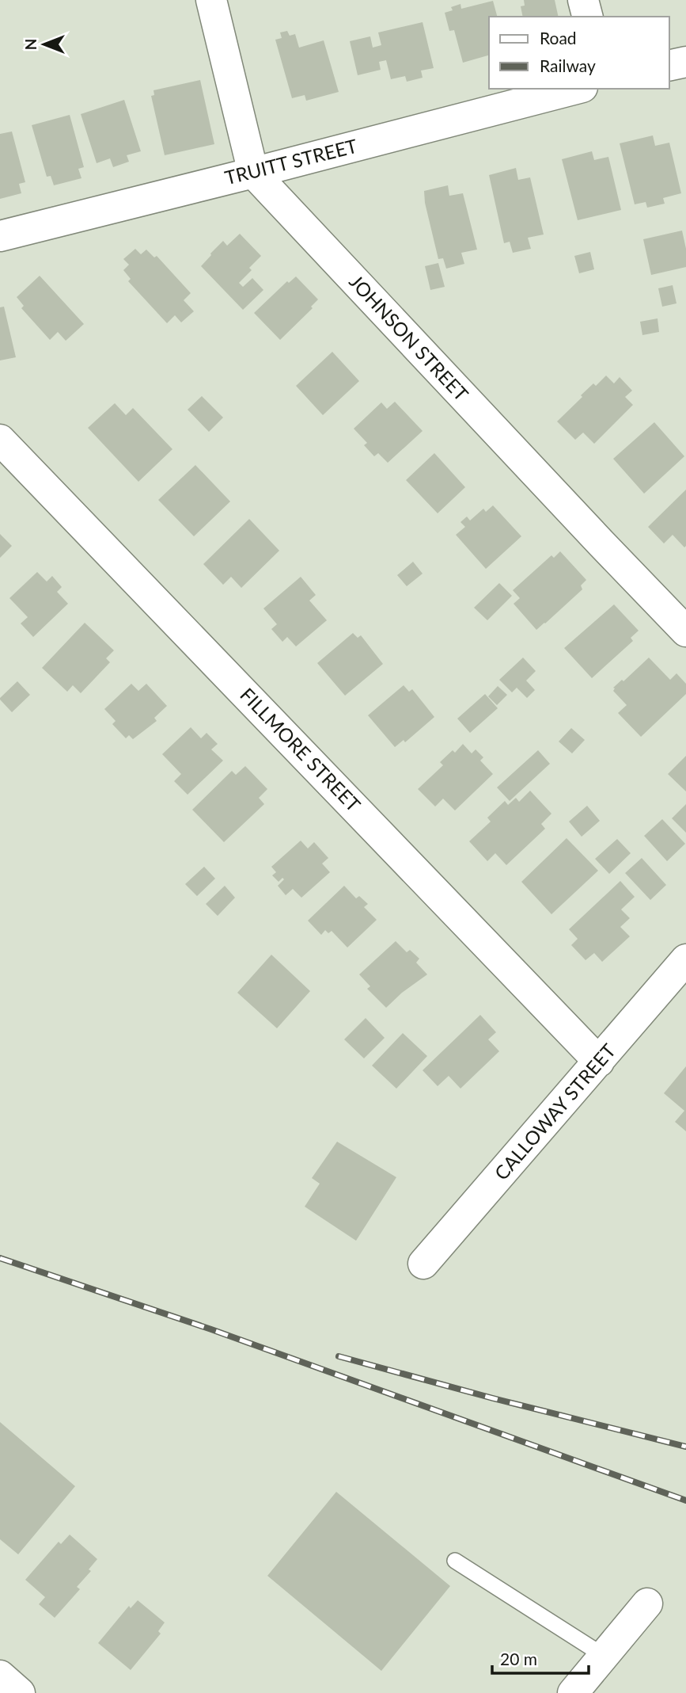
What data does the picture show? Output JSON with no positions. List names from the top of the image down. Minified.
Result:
{"streets":{"street":["TRUITT STREET","JOHNSON STREET","FILLMORE STREET","CALLOWAY STREET"]},"crossings":[["TRUITT STREET","JOHNSON STREET"],["FILLMORE STREET","CALLOWAY STREET"]],"legend":["Road","Railway"],"scale_bar":"20 m","north":"left"}
